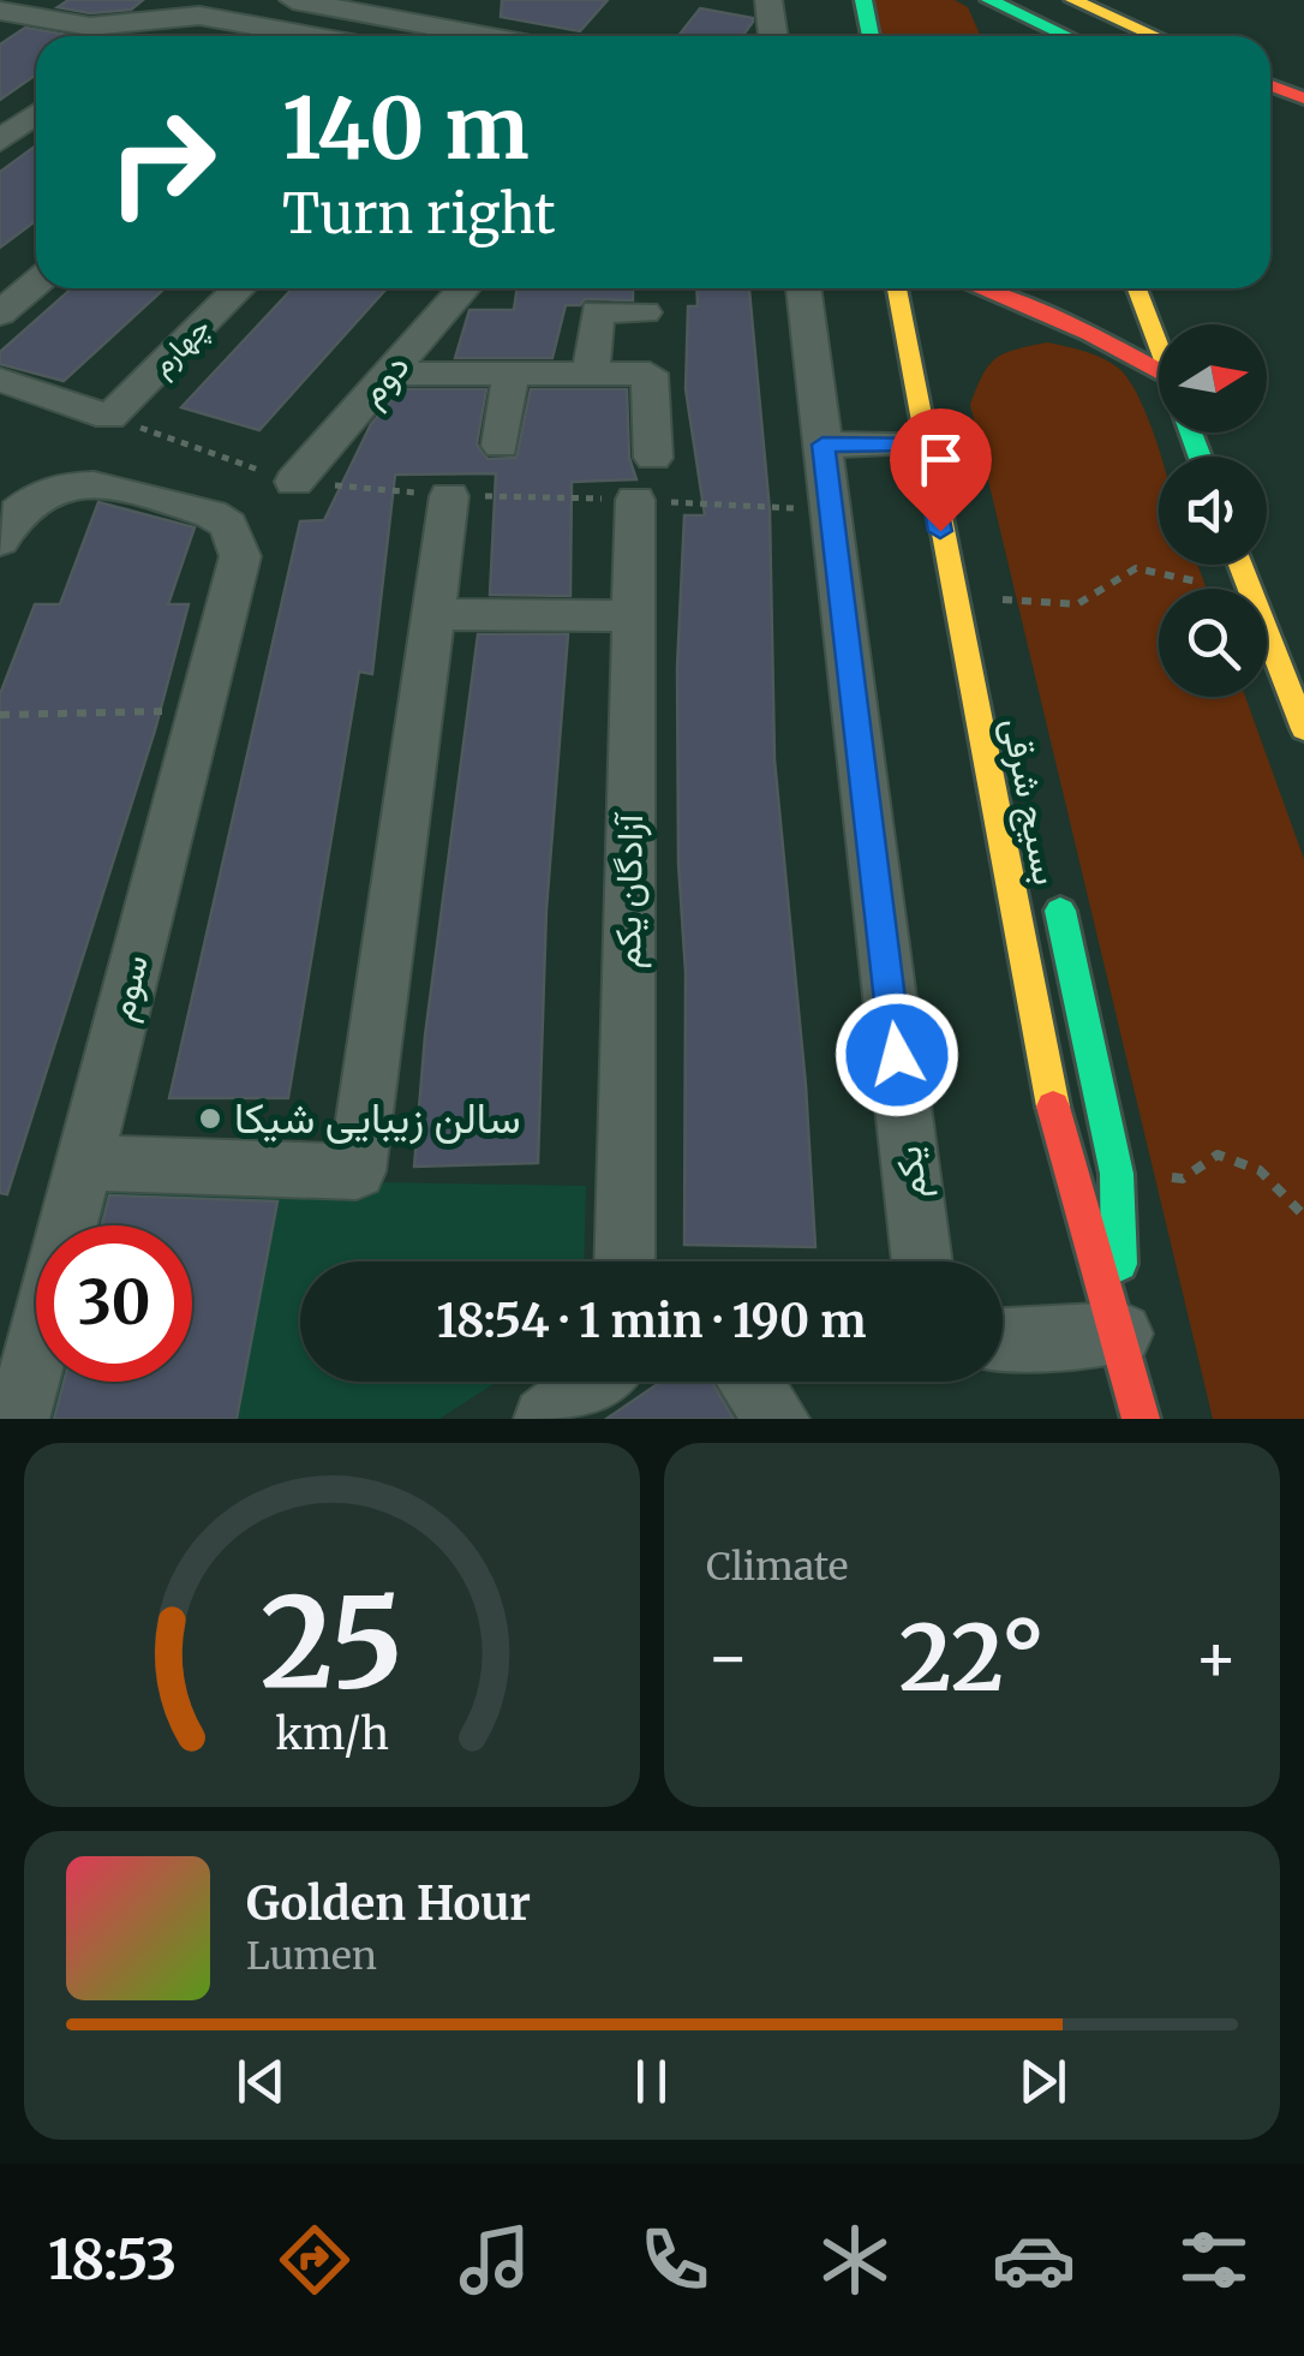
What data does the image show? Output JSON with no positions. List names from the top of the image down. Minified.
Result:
{"streets":{"main road":["بسیج شرقی"],"street":["چهارم","دوم","آزادگان یکم","سوم","یکم"]},"places":["سالن زیبایی شیکا"],"north":"right","page":{"turn":["140 m","Turn right"],"limit":"30","trip":"18:54 · 1 min · 190 m","tile":"Climate","heat":["−","22°","+"],"song":["Golden Hour","Lumen"],"tabs":"18:53","gauge":["25","km/h"]}}
